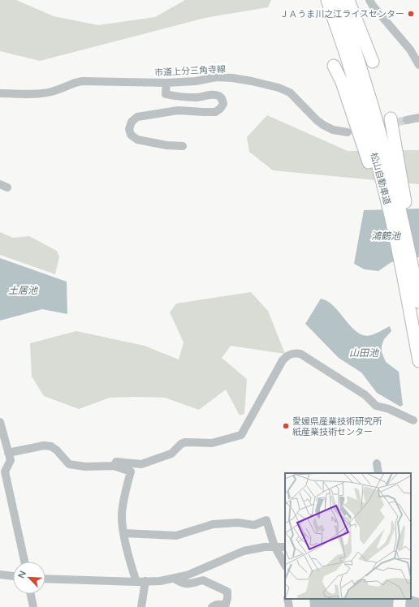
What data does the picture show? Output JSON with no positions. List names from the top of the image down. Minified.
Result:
{"streets":{"highway":["松山自動車道"],"street":["市道上分三角寺線"]},"water":["鴻鶴池","土居池","山田池"],"places":["ＪＡうま川之江ライスセンター","愛媛県産業技術研究所 紙産業技術センター"],"north":"top left"}
